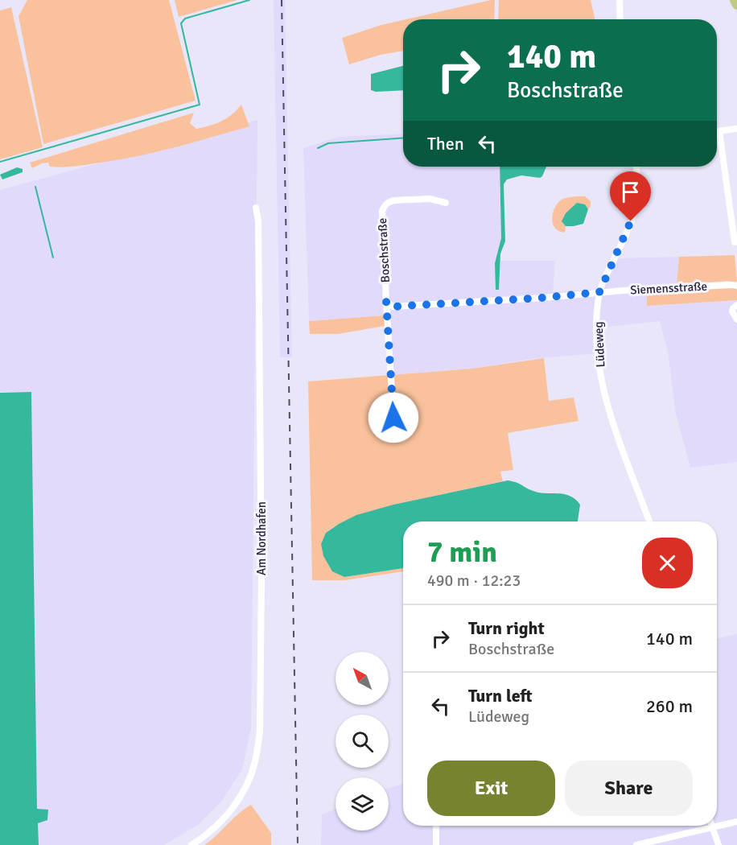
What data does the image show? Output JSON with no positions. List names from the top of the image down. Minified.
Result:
{"streets":{"street":["Boschstraße","Siemensstraße","Lüdeweg","Am Nordhafen"]},"crossings":[["Siemensstraße","Lüdeweg"]],"north":"top left","page":{"turn":["140 m","Boschstraße"],"then":"Then","heading":["7 min","490 m · 12:23"],"list":[{"name":"Turn right","note":"Boschstraße","value":"140 m"},{"name":"Turn left","note":"Lüdeweg","value":"260 m"}],"buttons":["Exit","Share"]}}
